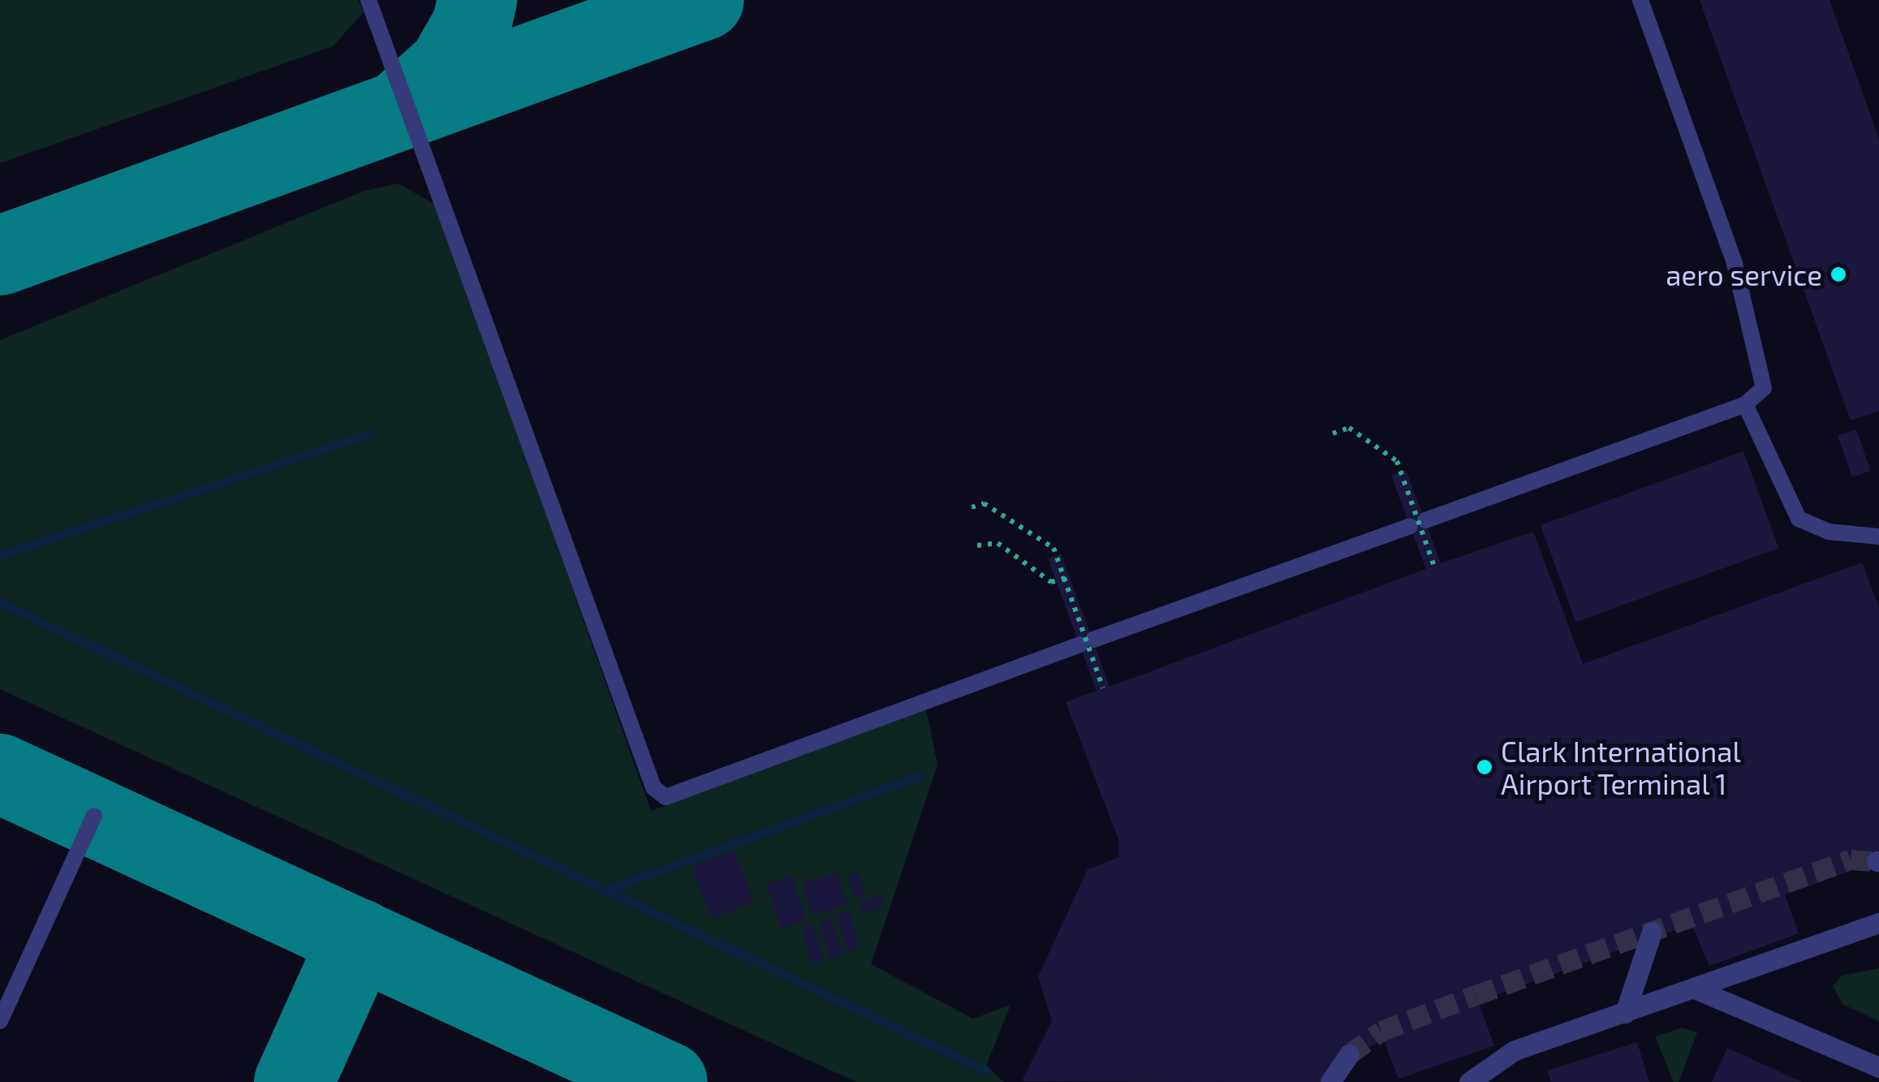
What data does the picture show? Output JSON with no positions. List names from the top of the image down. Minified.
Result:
{"places":["aero service","Clark International Airport Terminal 1"]}
